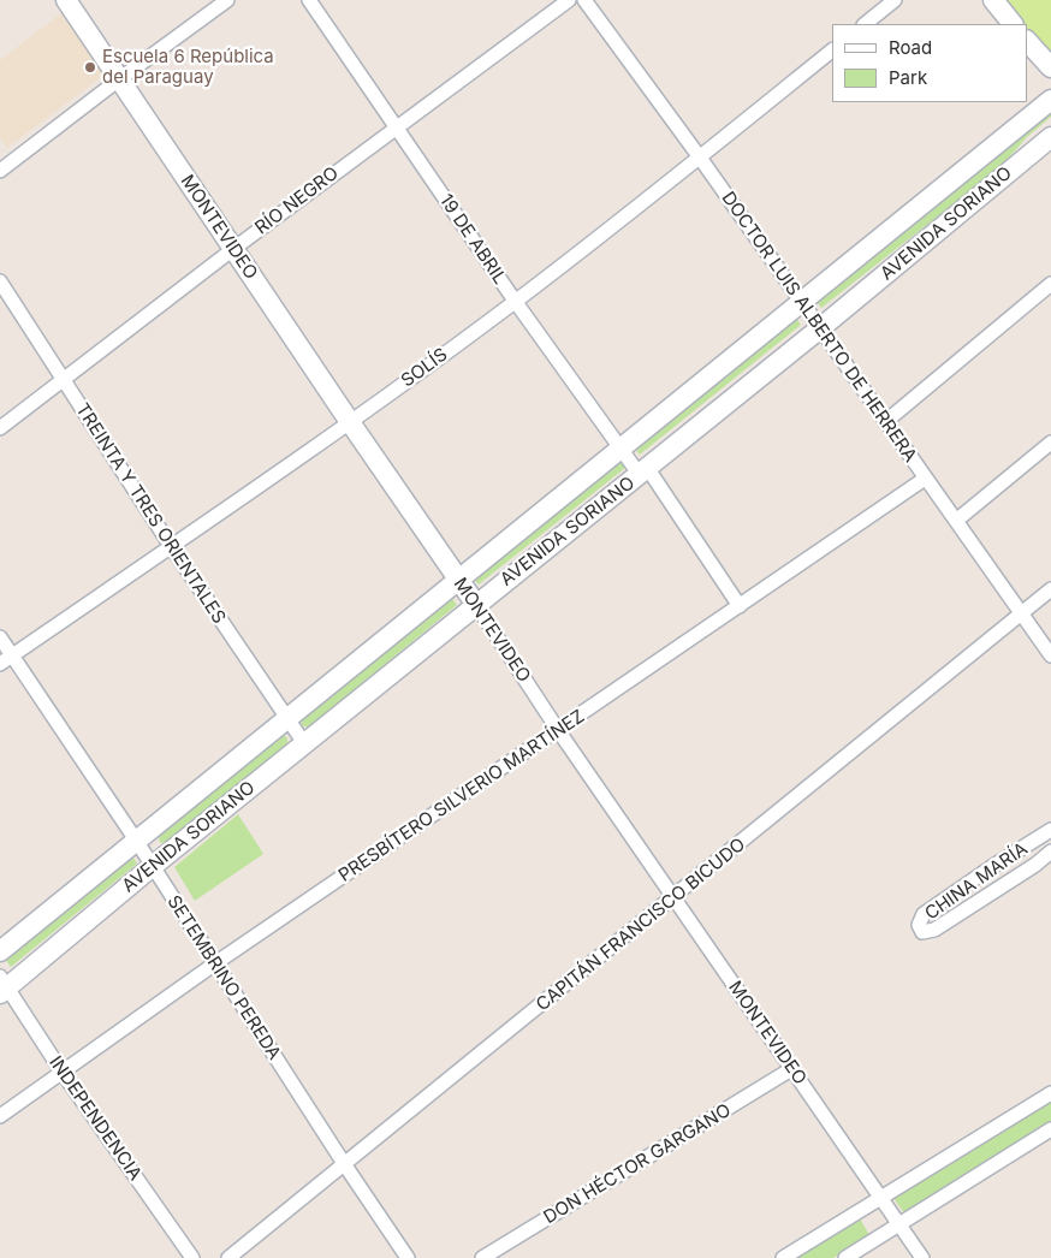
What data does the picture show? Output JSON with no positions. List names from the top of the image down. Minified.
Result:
{"streets":{"street":["RÍO NEGRO","AVENIDA SORIANO","MONTEVIDEO","19 DE ABRIL","DOCTOR LUIS ALBERTO DE HERRERA","SOLÍS","TREINTA Y TRES ORIENTALES","PRESBÍTERO SILVERIO MARTÍNEZ","CHINA MARÍA","CAPITÁN FRANCISCO BICUDO","SETEMBRINO PEREDA","INDEPENDENCIA","DON HÉCTOR GARGANO"]},"crossings":[["RÍO NEGRO","MONTEVIDEO"],["RÍO NEGRO","19 DE ABRIL"],["RÍO NEGRO","TREINTA Y TRES ORIENTALES"],["AVENIDA SORIANO","MONTEVIDEO"],["AVENIDA SORIANO","19 DE ABRIL"],["AVENIDA SORIANO","DOCTOR LUIS ALBERTO DE HERRERA"],["AVENIDA SORIANO","TREINTA Y TRES ORIENTALES"],["AVENIDA SORIANO","SETEMBRINO PEREDA"],["AVENIDA SORIANO","INDEPENDENCIA"],["MONTEVIDEO","SOLÍS"],["MONTEVIDEO","PRESBÍTERO SILVERIO MARTÍNEZ"],["MONTEVIDEO","CAPITÁN FRANCISCO BICUDO"],["MONTEVIDEO","DON HÉCTOR GARGANO"],["19 DE ABRIL","SOLÍS"],["19 DE ABRIL","PRESBÍTERO SILVERIO MARTÍNEZ"],["DOCTOR LUIS ALBERTO DE HERRERA","SOLÍS"],["DOCTOR LUIS ALBERTO DE HERRERA","PRESBÍTERO SILVERIO MARTÍNEZ"],["DOCTOR LUIS ALBERTO DE HERRERA","CAPITÁN FRANCISCO BICUDO"],["SOLÍS","TREINTA Y TRES ORIENTALES"],["SOLÍS","SETEMBRINO PEREDA"],["PRESBÍTERO SILVERIO MARTÍNEZ","SETEMBRINO PEREDA"],["PRESBÍTERO SILVERIO MARTÍNEZ","INDEPENDENCIA"],["CAPITÁN FRANCISCO BICUDO","SETEMBRINO PEREDA"]],"places":["Escuela 6 República del Paraguay"],"legend":["Road","Park"]}
